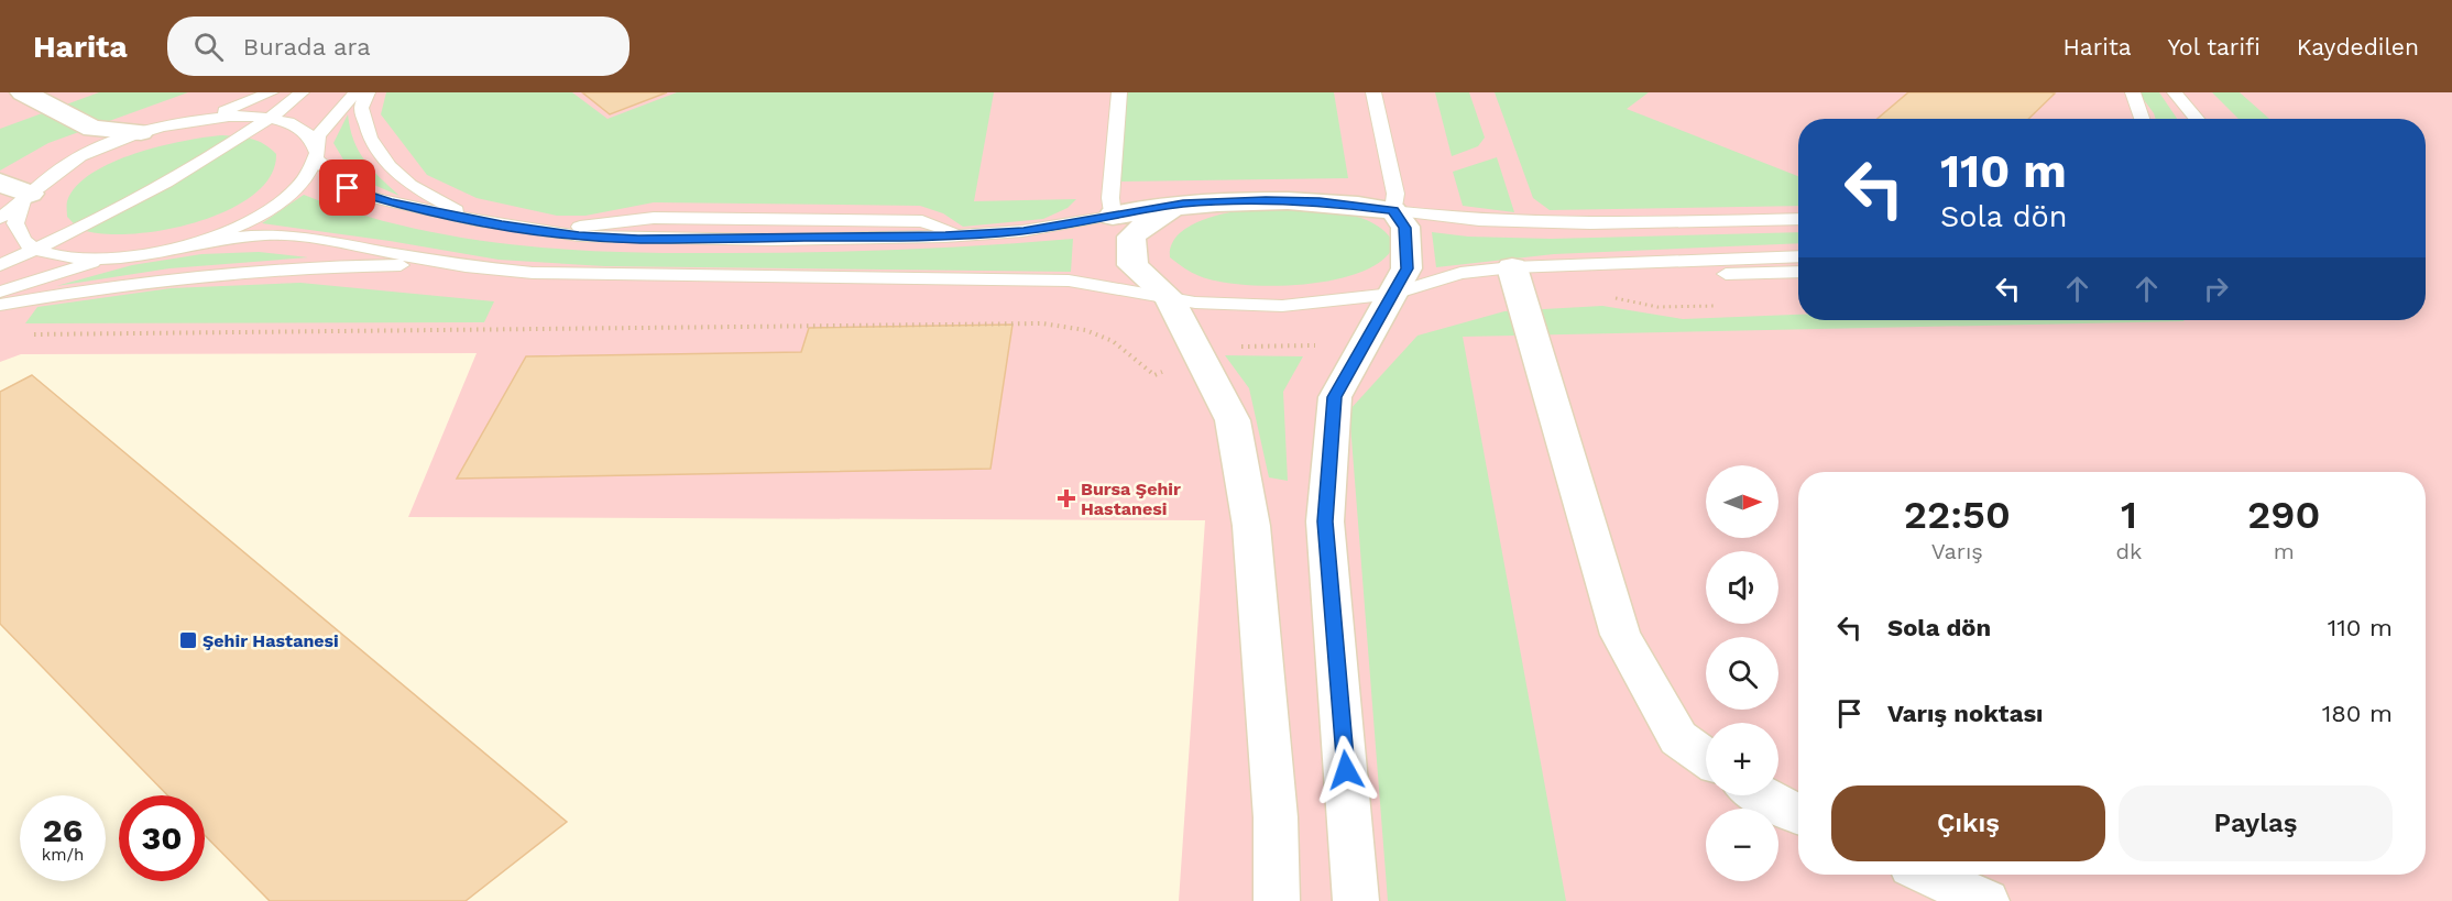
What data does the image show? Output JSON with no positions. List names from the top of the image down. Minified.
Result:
{"places":{"health":["Bursa Şehir Hastanesi"],"transit":["Şehir Hastanesi"]},"north":"right","page":{"header":"Harita","search":"Burada ara","nav":["Harita","Yol tarifi","Kaydedilen"],"turn":["110 m","Sola dön"],"map_buttons":["+","−"],"eta":["22:50","Varış","1","dk","290","m"],"list":[{"name":"Sola dön","value":"110 m"},{"name":"Varış noktası","value":"180 m"}],"buttons":["Çıkış","Paylaş"],"speed":"26 km/h","limit":"30"}}
